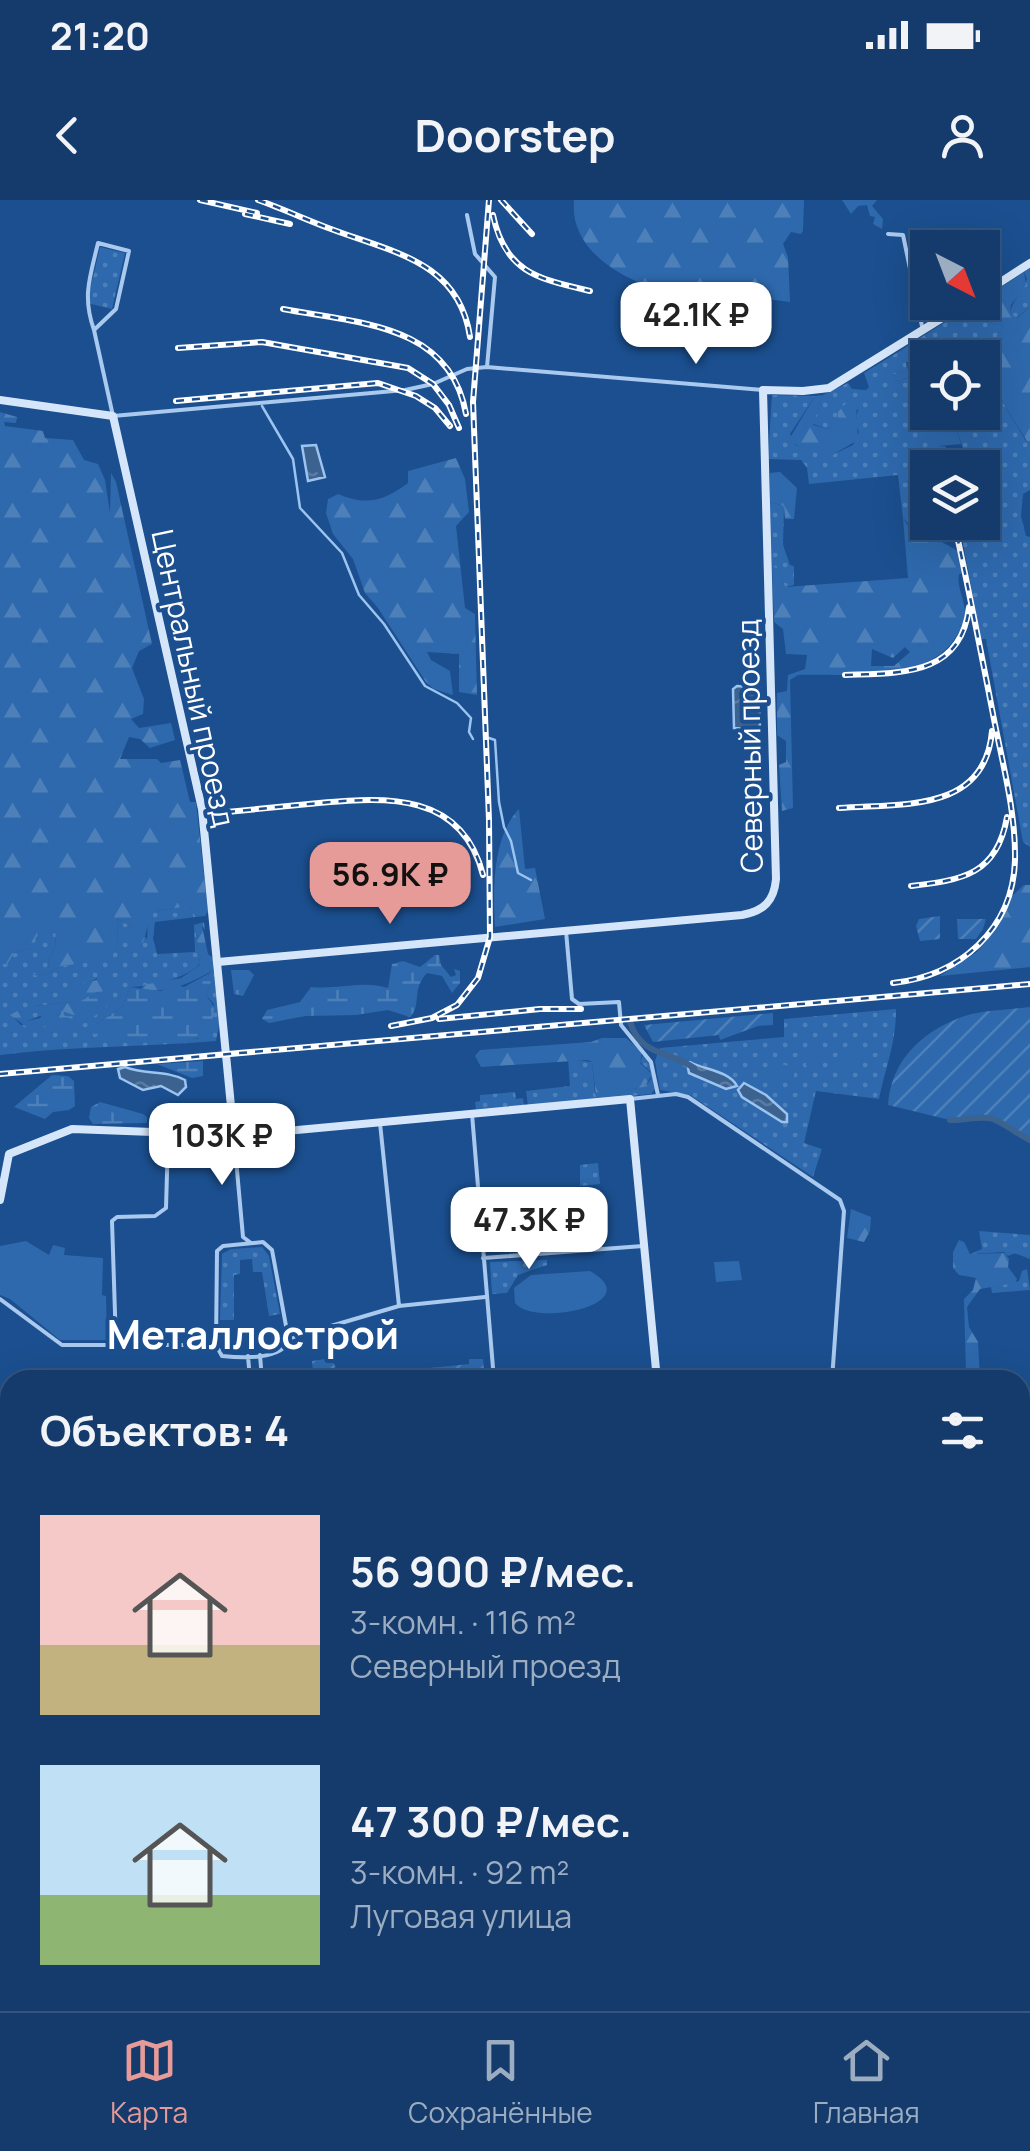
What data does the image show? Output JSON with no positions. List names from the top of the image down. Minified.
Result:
{"streets":{"street":["Центральный проезд","Северный проезд"]},"crossings":[["Центральный проезд","Северный проезд"]],"districts":["Металлострой"],"north":"bottom right","page":{"status":"21:20","header":"Doorstep","price":["42.1K ₽","56.9K ₽","103K ₽","47.3K ₽"],"heading":"Объектов: 4","list":[{"name":"56 900 ₽/мес.","note":"3-комн. · 116 m² · Северный проезд"},{"name":"47 300 ₽/мес.","note":"3-комн. · 92 m² · Луговая улица"}],"tabs":["Карта","Сохранённые","Главная"]}}
